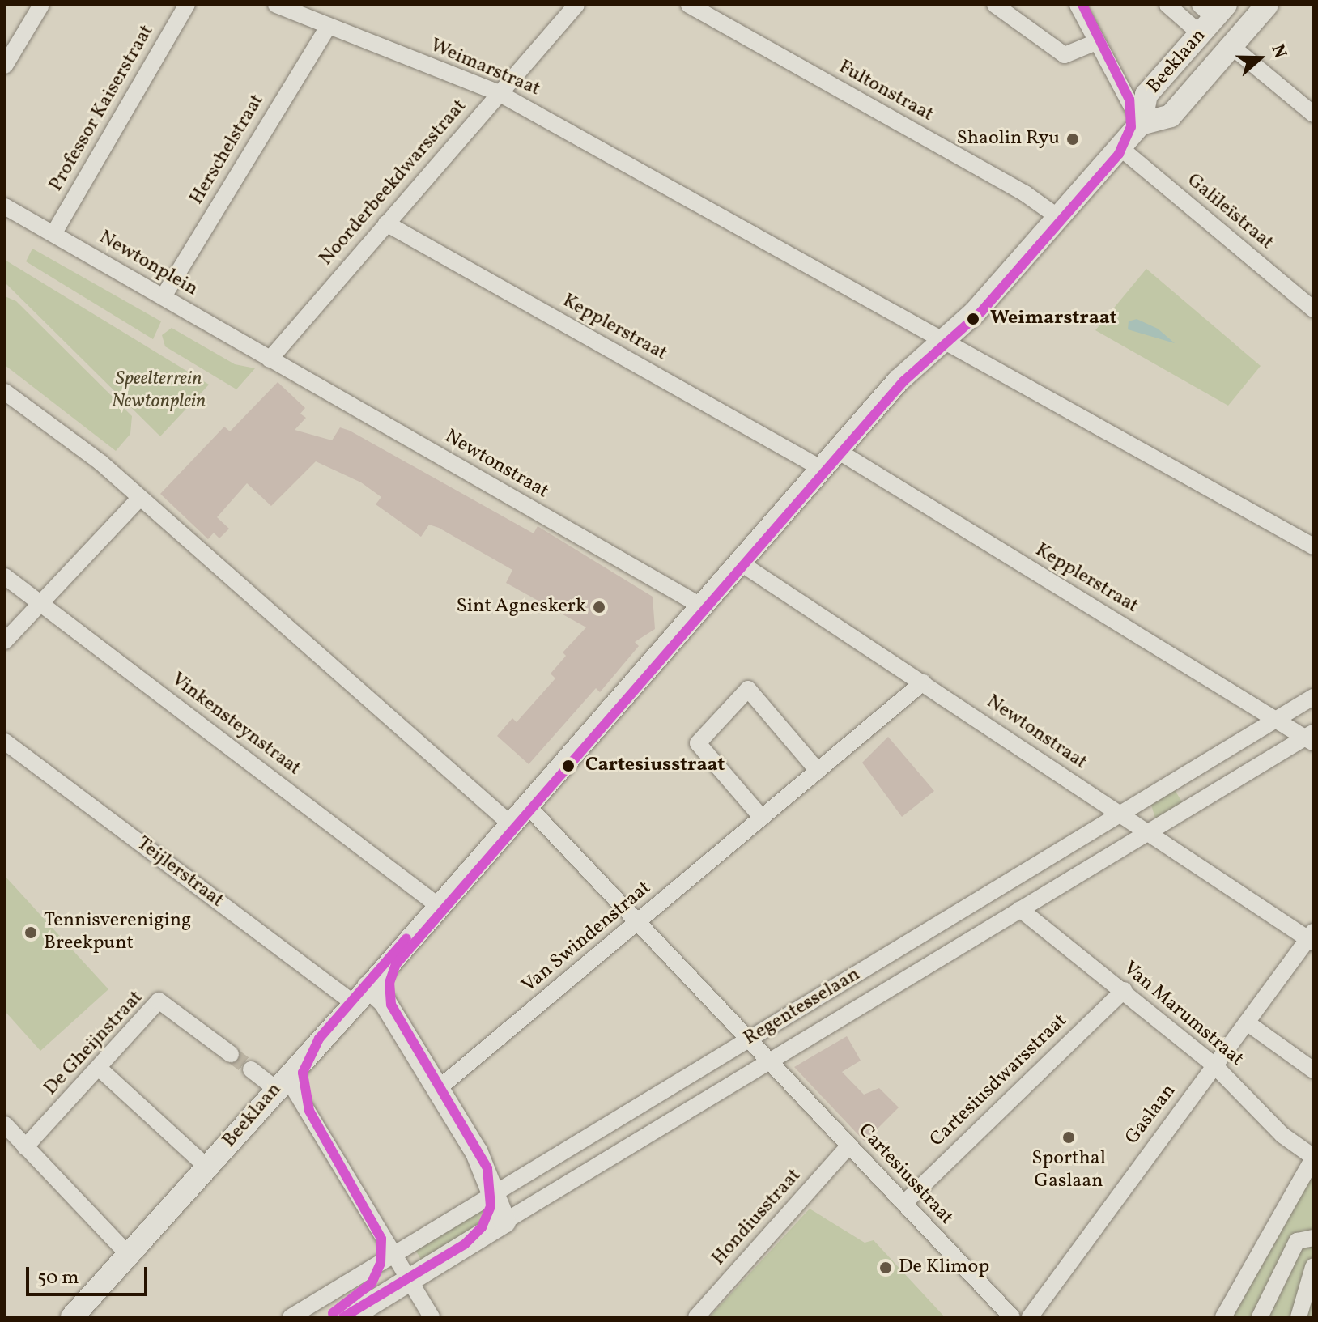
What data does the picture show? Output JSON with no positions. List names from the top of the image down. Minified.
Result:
{"streets":{"street":["Beeklaan","Weimarstraat","Fultonstraat","Professor Kaiserstraat","Herschelstraat","Noorderbeekdwarsstraat","Galileïstraat","Newtonplein","Kepplerstraat","Newtonstraat","Vinkensteynstraat","Teijlerstraat","Van Swindenstraat","Regentesselaan","Van Marumstraat","De Gheijnstraat","Cartesiusdwarsstraat","Gaslaan","Cartesiusstraat","Hondiusstraat"]},"crossings":[["Beeklaan","Weimarstraat"],["Beeklaan","Fultonstraat"],["Beeklaan","Galileïstraat"],["Beeklaan","Kepplerstraat"],["Beeklaan","Newtonstraat"],["Beeklaan","Vinkensteynstraat"],["Beeklaan","Teijlerstraat"],["Beeklaan","Cartesiusstraat"],["Weimarstraat","Herschelstraat"],["Weimarstraat","Noorderbeekdwarsstraat"],["Professor Kaiserstraat","Newtonplein"],["Herschelstraat","Newtonplein"],["Noorderbeekdwarsstraat","Newtonplein"],["Noorderbeekdwarsstraat","Kepplerstraat"],["Noorderbeekdwarsstraat","Newtonstraat"],["Newtonplein","Newtonstraat"],["Kepplerstraat","Regentesselaan"],["Newtonstraat","Van Swindenstraat"],["Newtonstraat","Regentesselaan"],["Newtonstraat","Gaslaan"],["Teijlerstraat","Van Swindenstraat"],["Teijlerstraat","Regentesselaan"],["Van Swindenstraat","Cartesiusstraat"],["Regentesselaan","Van Marumstraat"],["Regentesselaan","Cartesiusstraat"],["Van Marumstraat","Cartesiusdwarsstraat"],["Van Marumstraat","Gaslaan"],["Cartesiusdwarsstraat","Cartesiusstraat"],["Cartesiusstraat","Hondiusstraat"]],"parks":["Speelterrein Newtonplein"],"places":["Shaolin Ryu","Weimarstraat","Sint Agneskerk","Cartesiusstraat","Tennisvereniging Breekpunt","Sporthal Gaslaan","De Klimop"],"scale_bar":"50 m","north":"right"}
